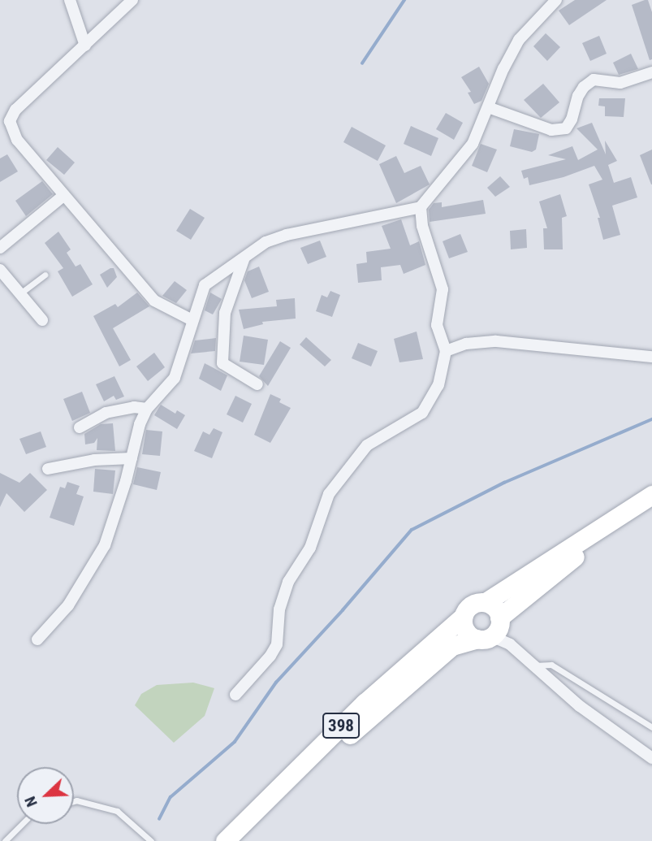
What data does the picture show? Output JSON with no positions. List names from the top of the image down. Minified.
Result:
{"streets":{"main road":["398"]},"north":"bottom left"}
